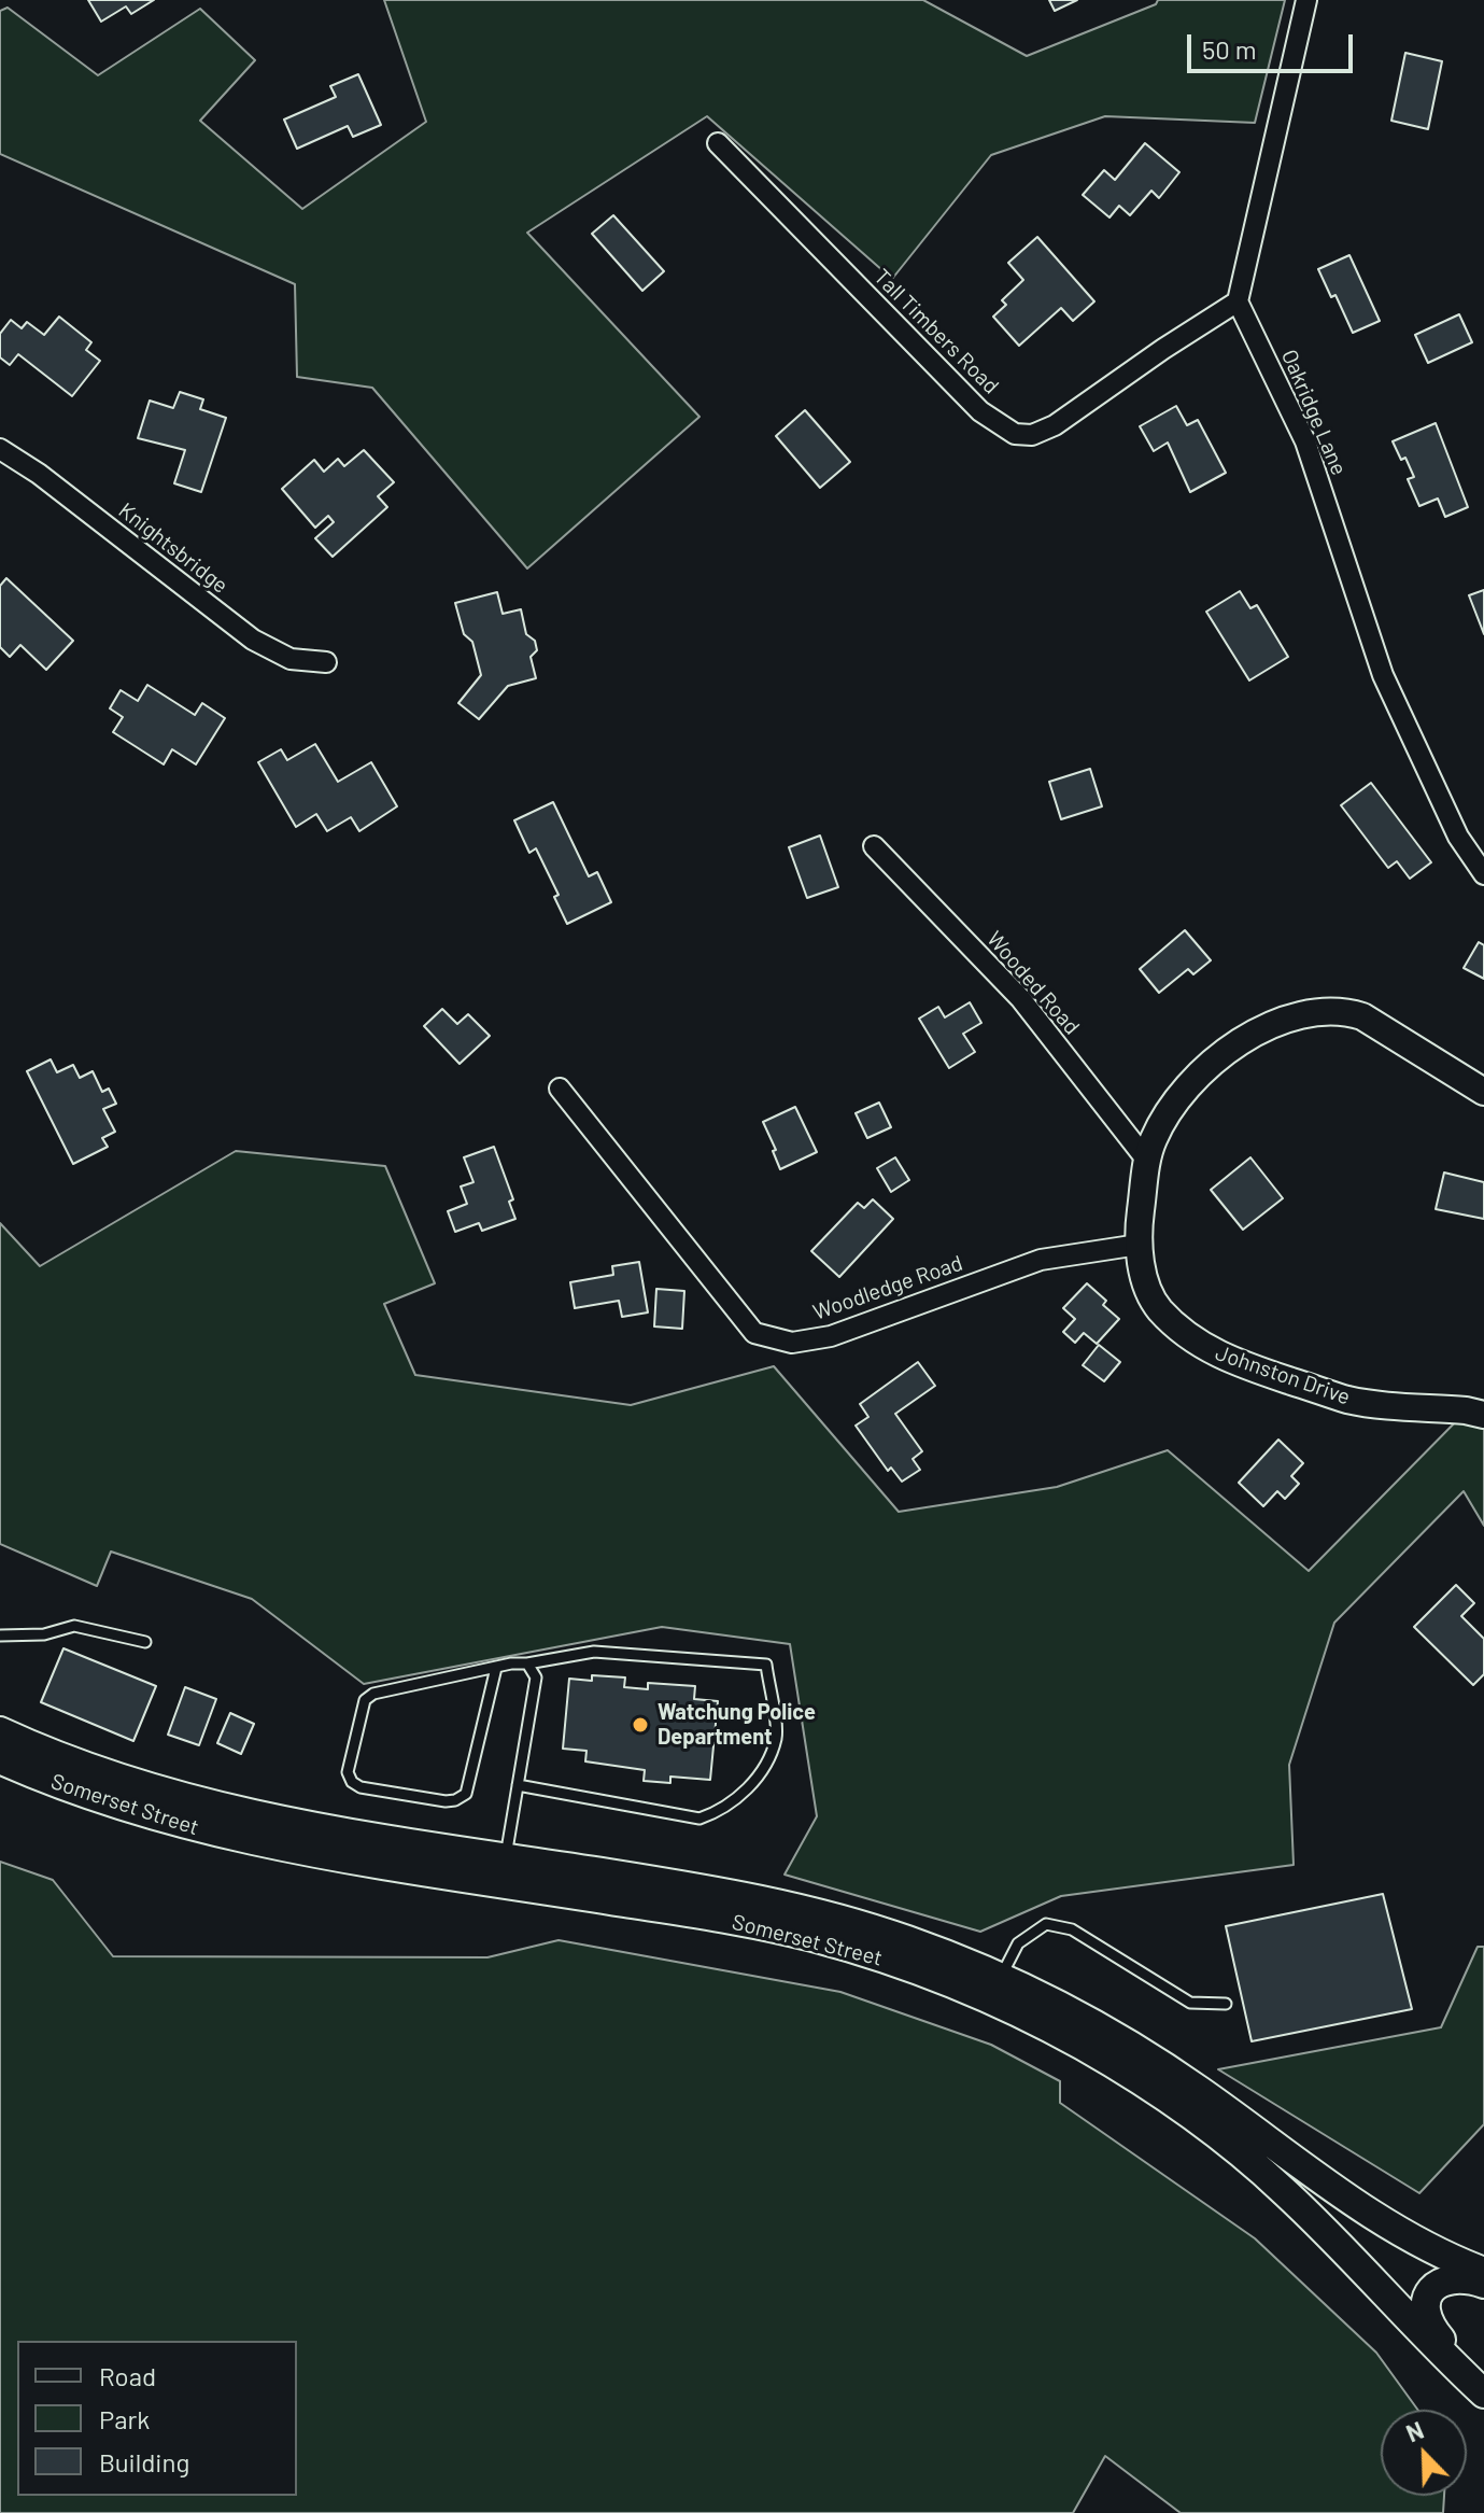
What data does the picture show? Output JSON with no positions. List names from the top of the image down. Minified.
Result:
{"streets":{"main road":["Somerset Street"],"street":["Tall Timbers Road","Oakridge Lane","Knightsbridge","Wooded Road","Woodledge Road","Johnston Drive"]},"crossings":[["Tall Timbers Road","Oakridge Lane"],["Wooded Road","Johnston Drive"],["Woodledge Road","Johnston Drive"]],"places":["Watchung Police Department"],"legend":["Road","Park","Building"],"scale_bar":"50 m","north":"top left"}
